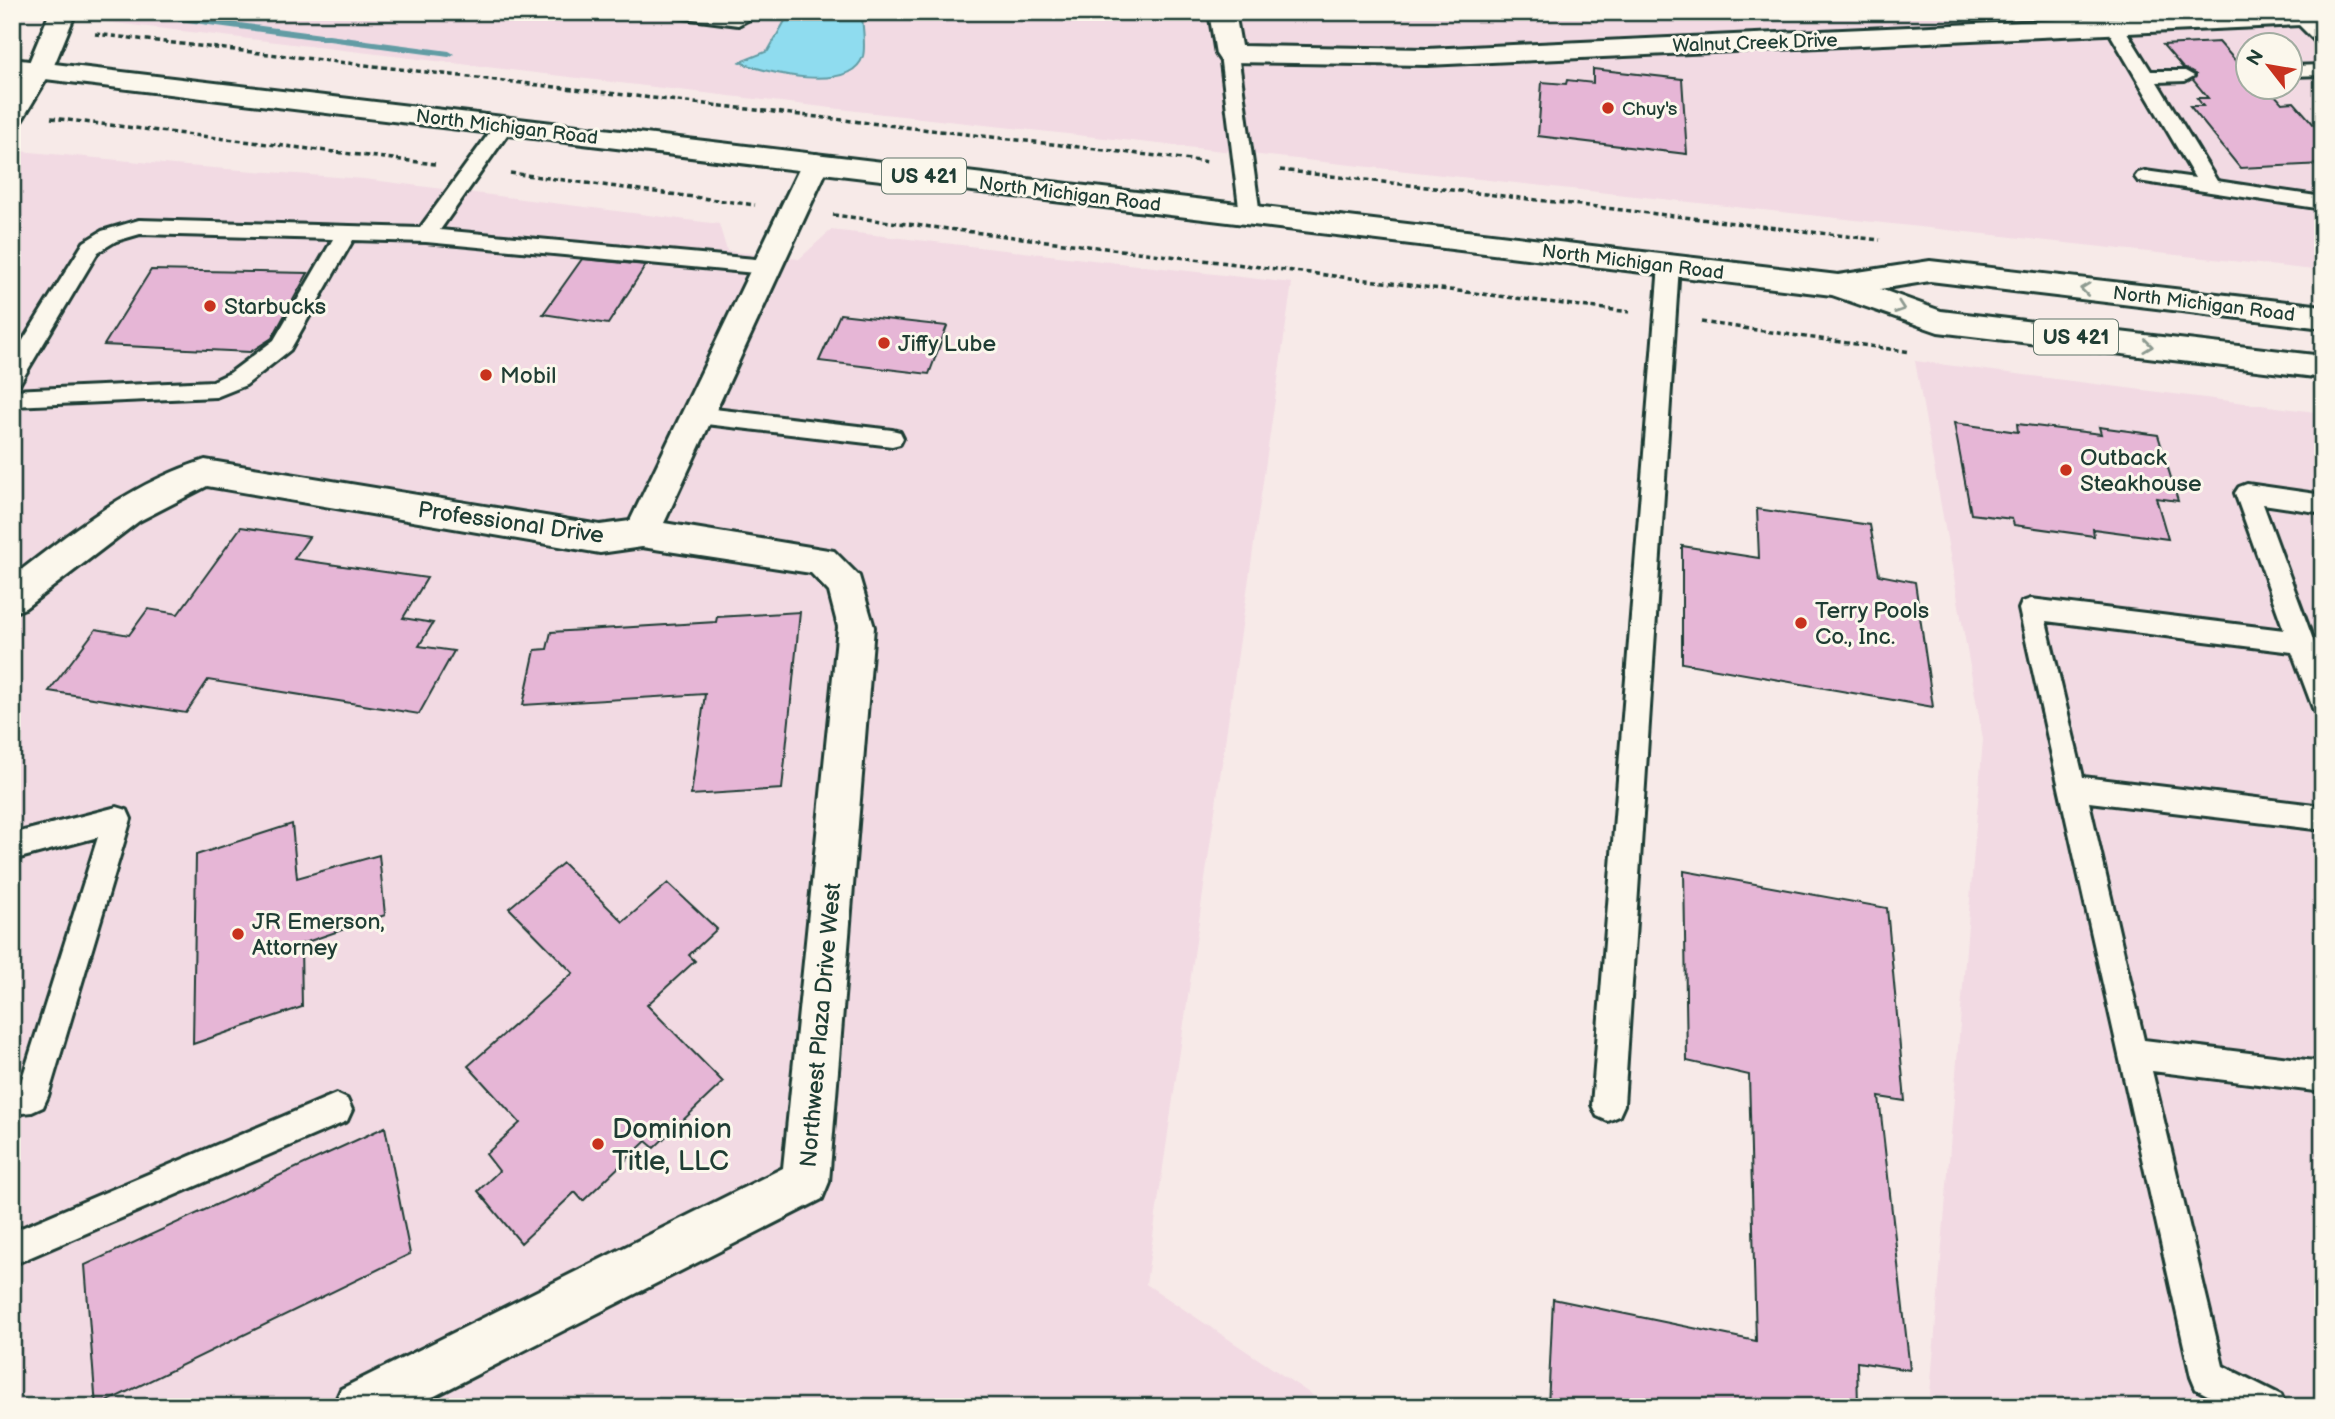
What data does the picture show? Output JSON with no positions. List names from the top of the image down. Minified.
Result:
{"streets":{"street":["Walnut Creek Drive","North Michigan Road","US 421","Professional Drive","Northwest Plaza Drive West"]},"crossings":[["Professional Drive","Northwest Plaza Drive West"]],"places":["Chuy's","Starbucks","Jiffy Lube","Mobil","Outback Steakhouse","Terry Pools Co., Inc.","JR Emerson, Attorney","Dominion Title, LLC"],"north":"top left"}
